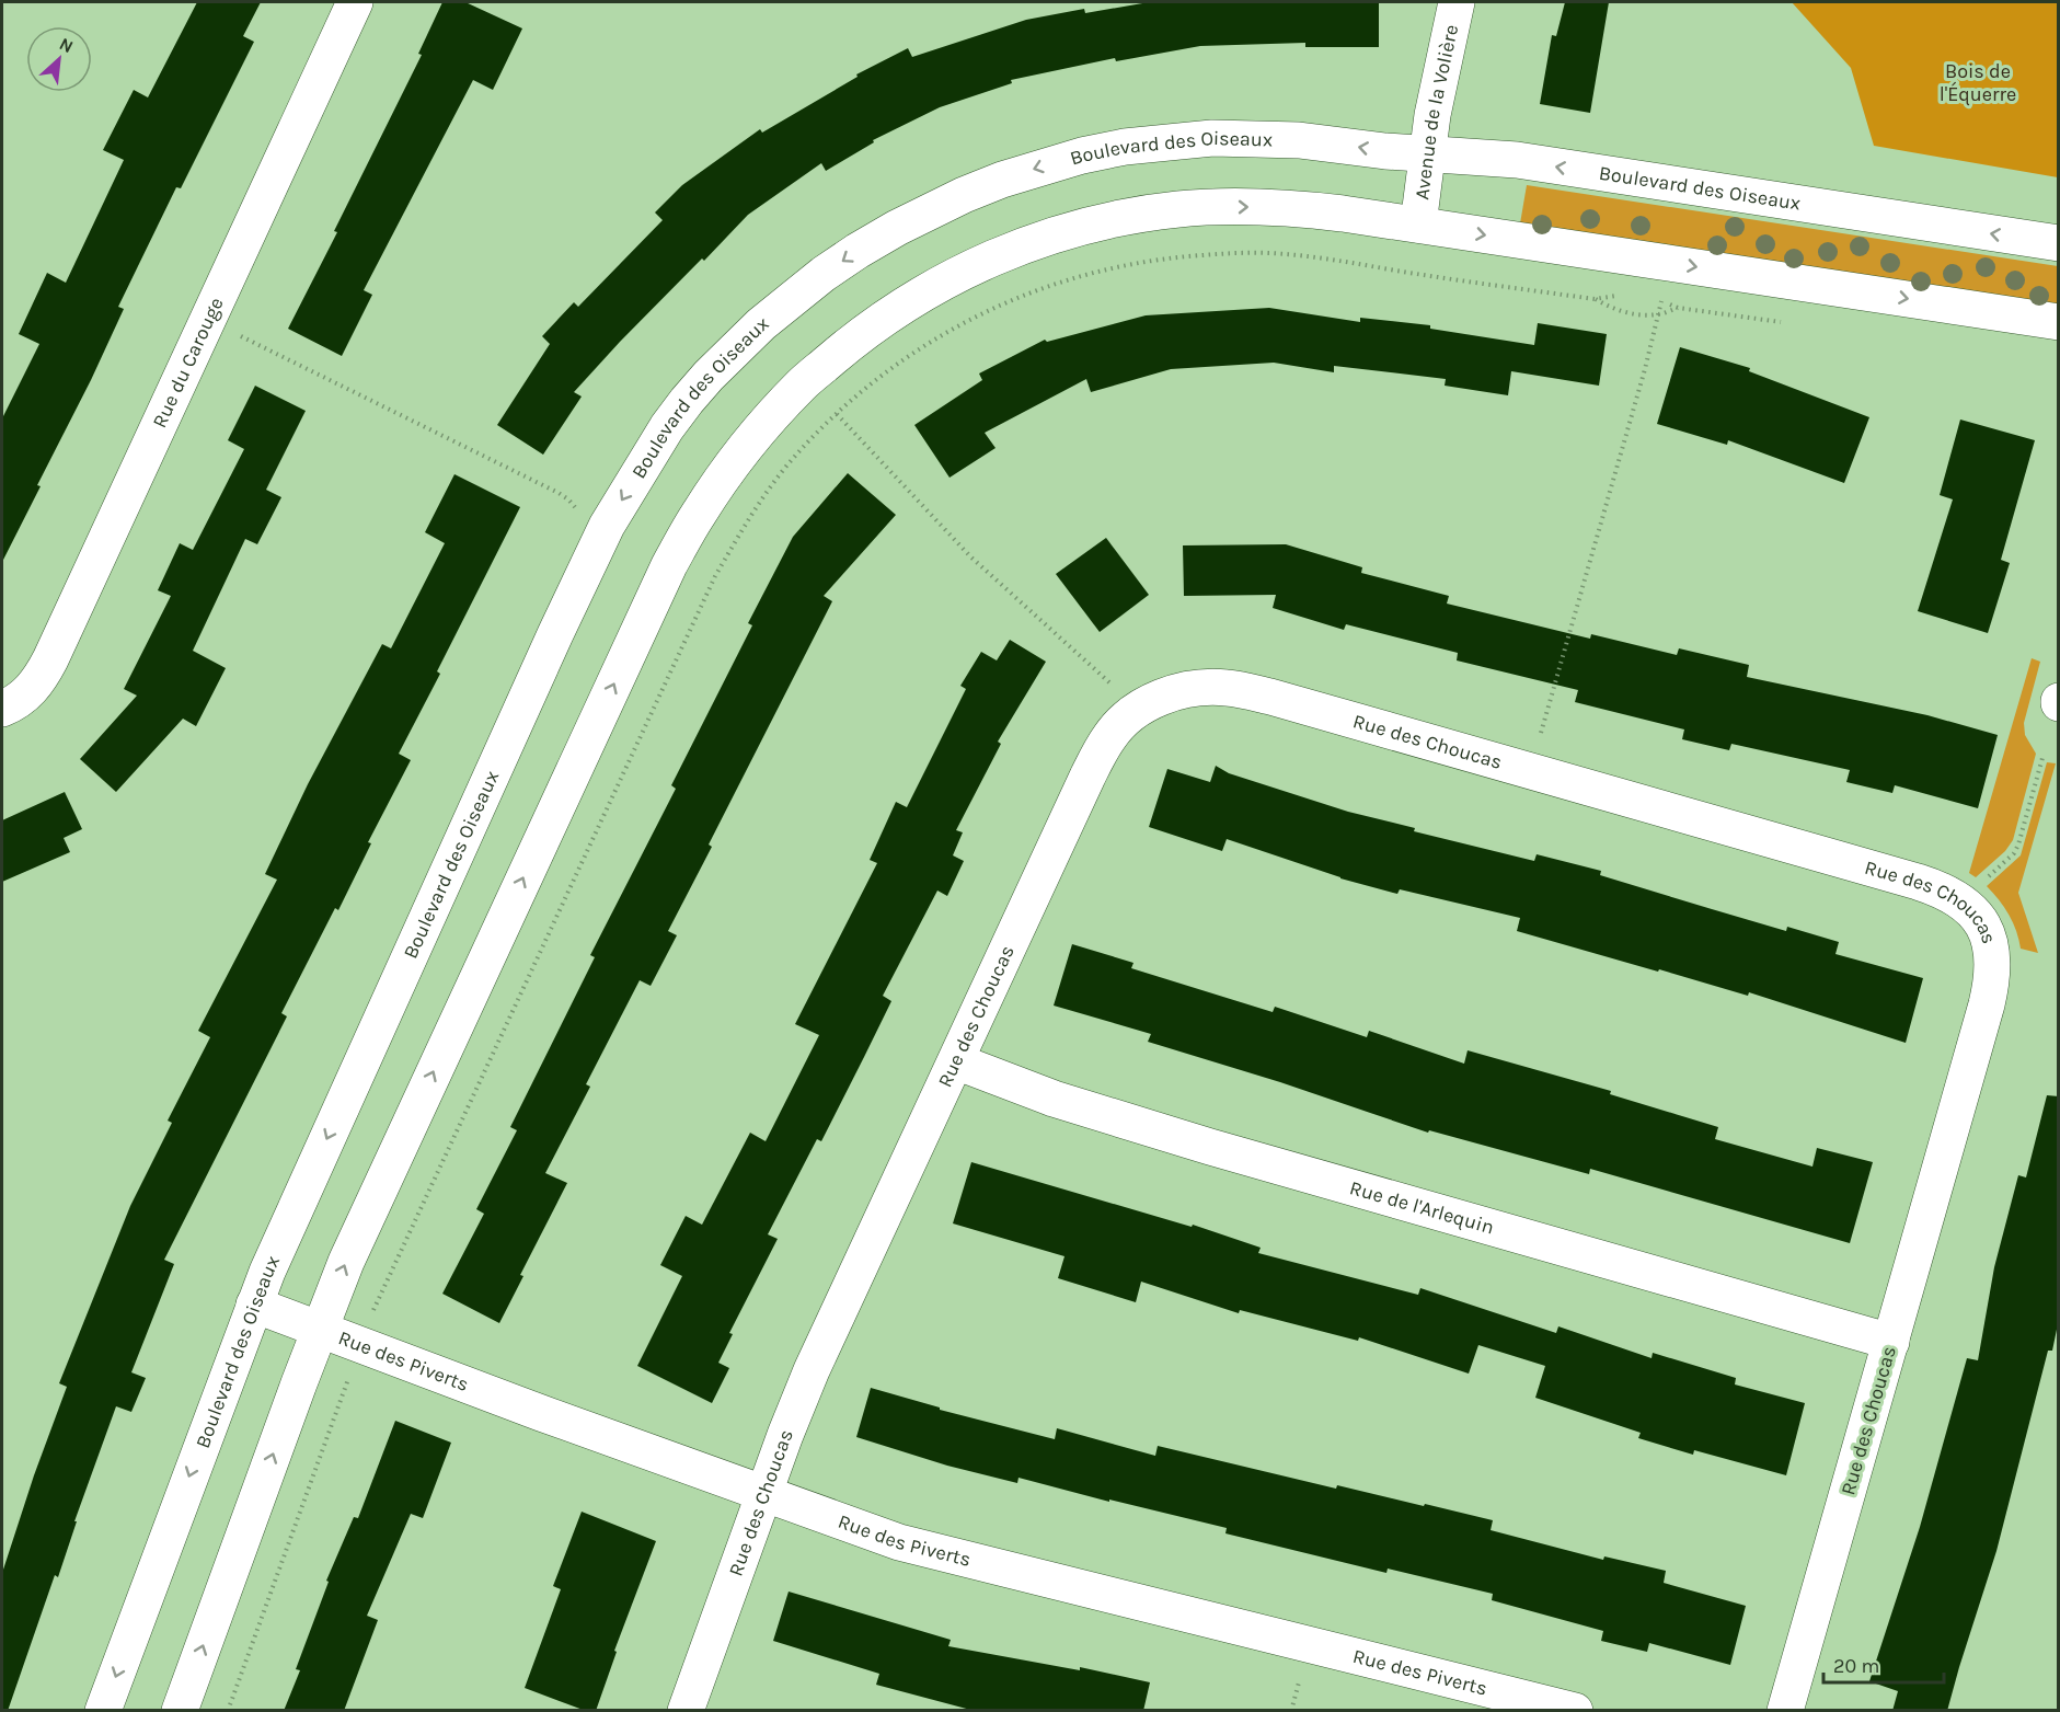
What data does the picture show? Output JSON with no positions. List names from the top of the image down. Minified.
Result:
{"streets":{"street":["Avenue de la Volière","Boulevard des Oiseaux","Rue du Carouge","Rue des Choucas","Rue de l'Arlequin","Rue des Piverts"]},"crossings":[["Avenue de la Volière","Boulevard des Oiseaux"],["Boulevard des Oiseaux","Rue des Piverts"],["Rue des Choucas","Rue de l'Arlequin"],["Rue des Choucas","Rue des Piverts"]],"one_way":["Boulevard des Oiseaux"],"parks":["Bois de l'Équerre"],"scale_bar":"20 m","north":"top right"}
